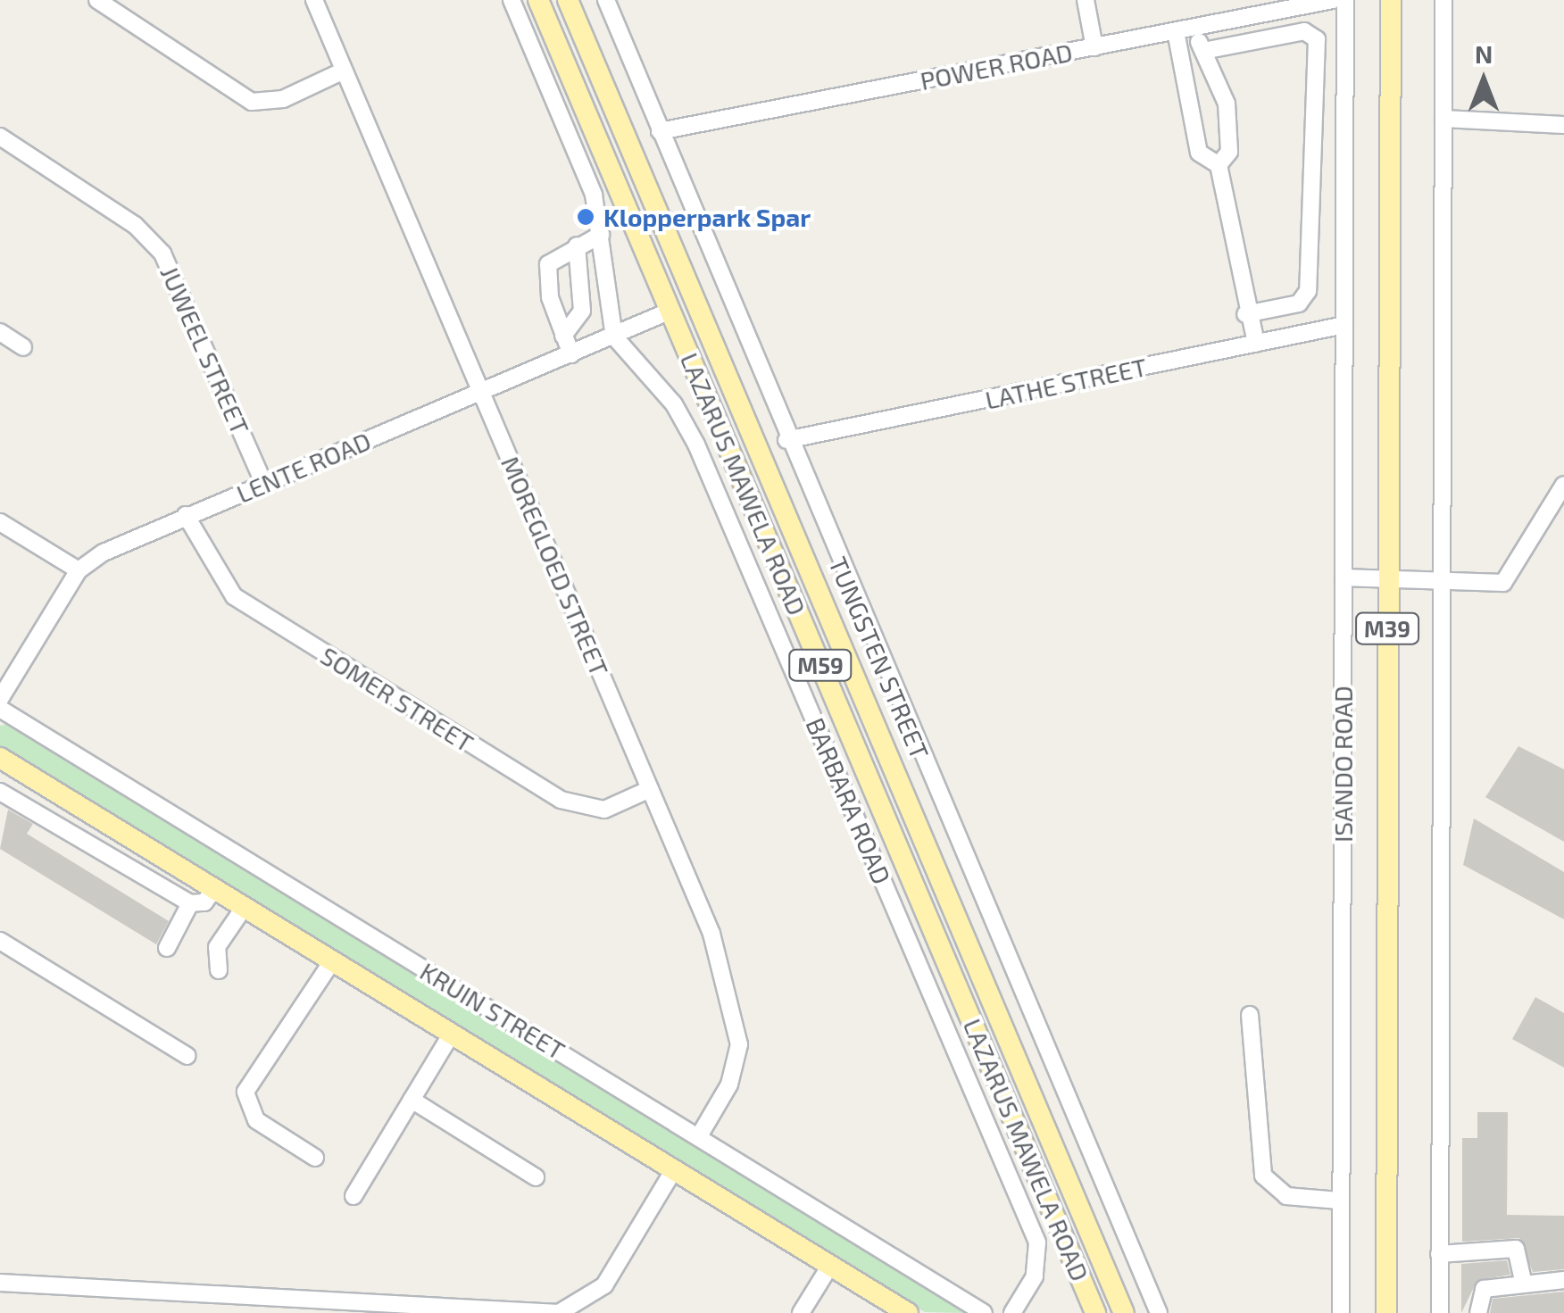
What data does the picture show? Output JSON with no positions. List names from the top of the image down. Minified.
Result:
{"streets":{"main road":["LAZARUS MAWELA ROAD","M39","M59","ISANDO ROAD","KRUIN STREET"],"street":["POWER ROAD","JUWEEL STREET","LATHE STREET","LENTE ROAD","MOREGLOED STREET","TUNGSTEN STREET","SOMER STREET","BARBARA ROAD"]},"crossings":[["POWER ROAD","TUNGSTEN STREET"],["JUWEEL STREET","LENTE ROAD"],["LATHE STREET","TUNGSTEN STREET"],["LATHE STREET","ISANDO ROAD"],["LENTE ROAD","LAZARUS MAWELA ROAD"],["LENTE ROAD","MOREGLOED STREET"],["LENTE ROAD","SOMER STREET"],["LENTE ROAD","BARBARA ROAD"],["MOREGLOED STREET","SOMER STREET"],["MOREGLOED STREET","KRUIN STREET"]],"places":["Klopperpark Spar"],"north":"top"}
